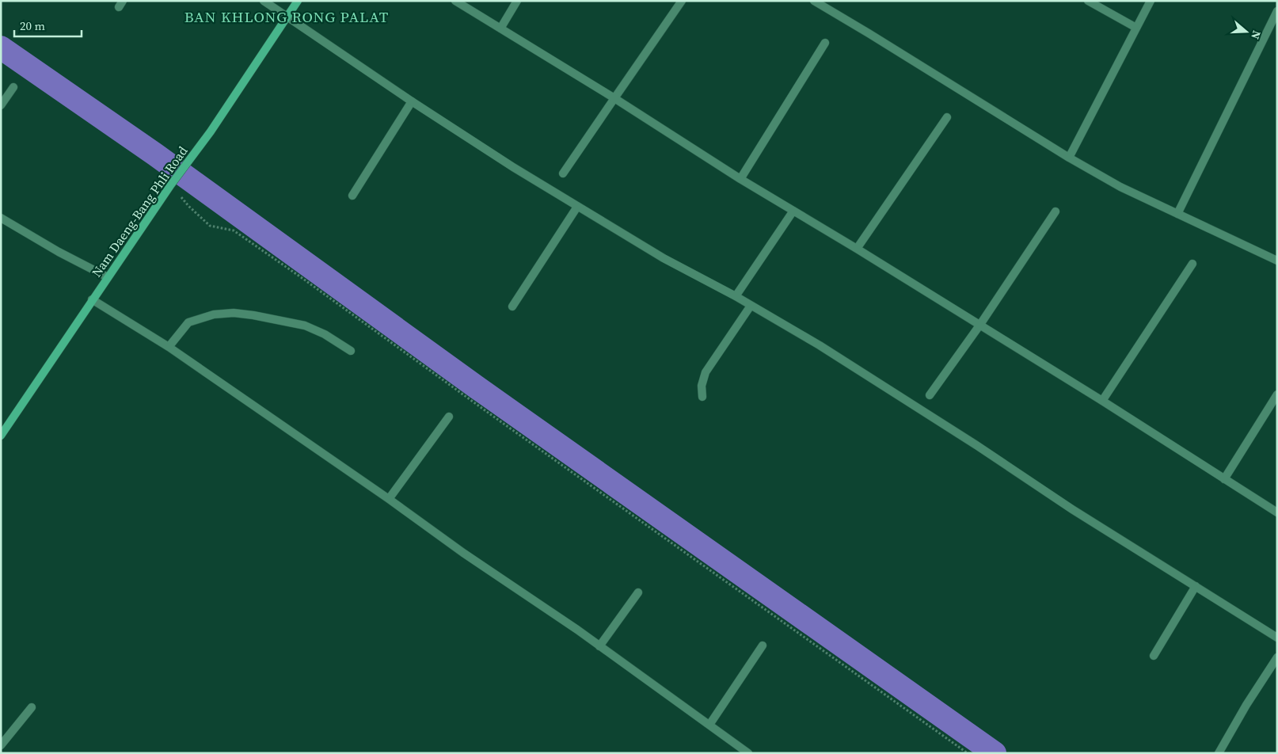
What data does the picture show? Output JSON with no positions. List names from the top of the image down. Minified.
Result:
{"streets":{"main road":["Nam Daeng-Bang Phli Road"]},"districts":["BAN KHLONG RONG PALAT"],"scale_bar":"20 m","north":"right"}
